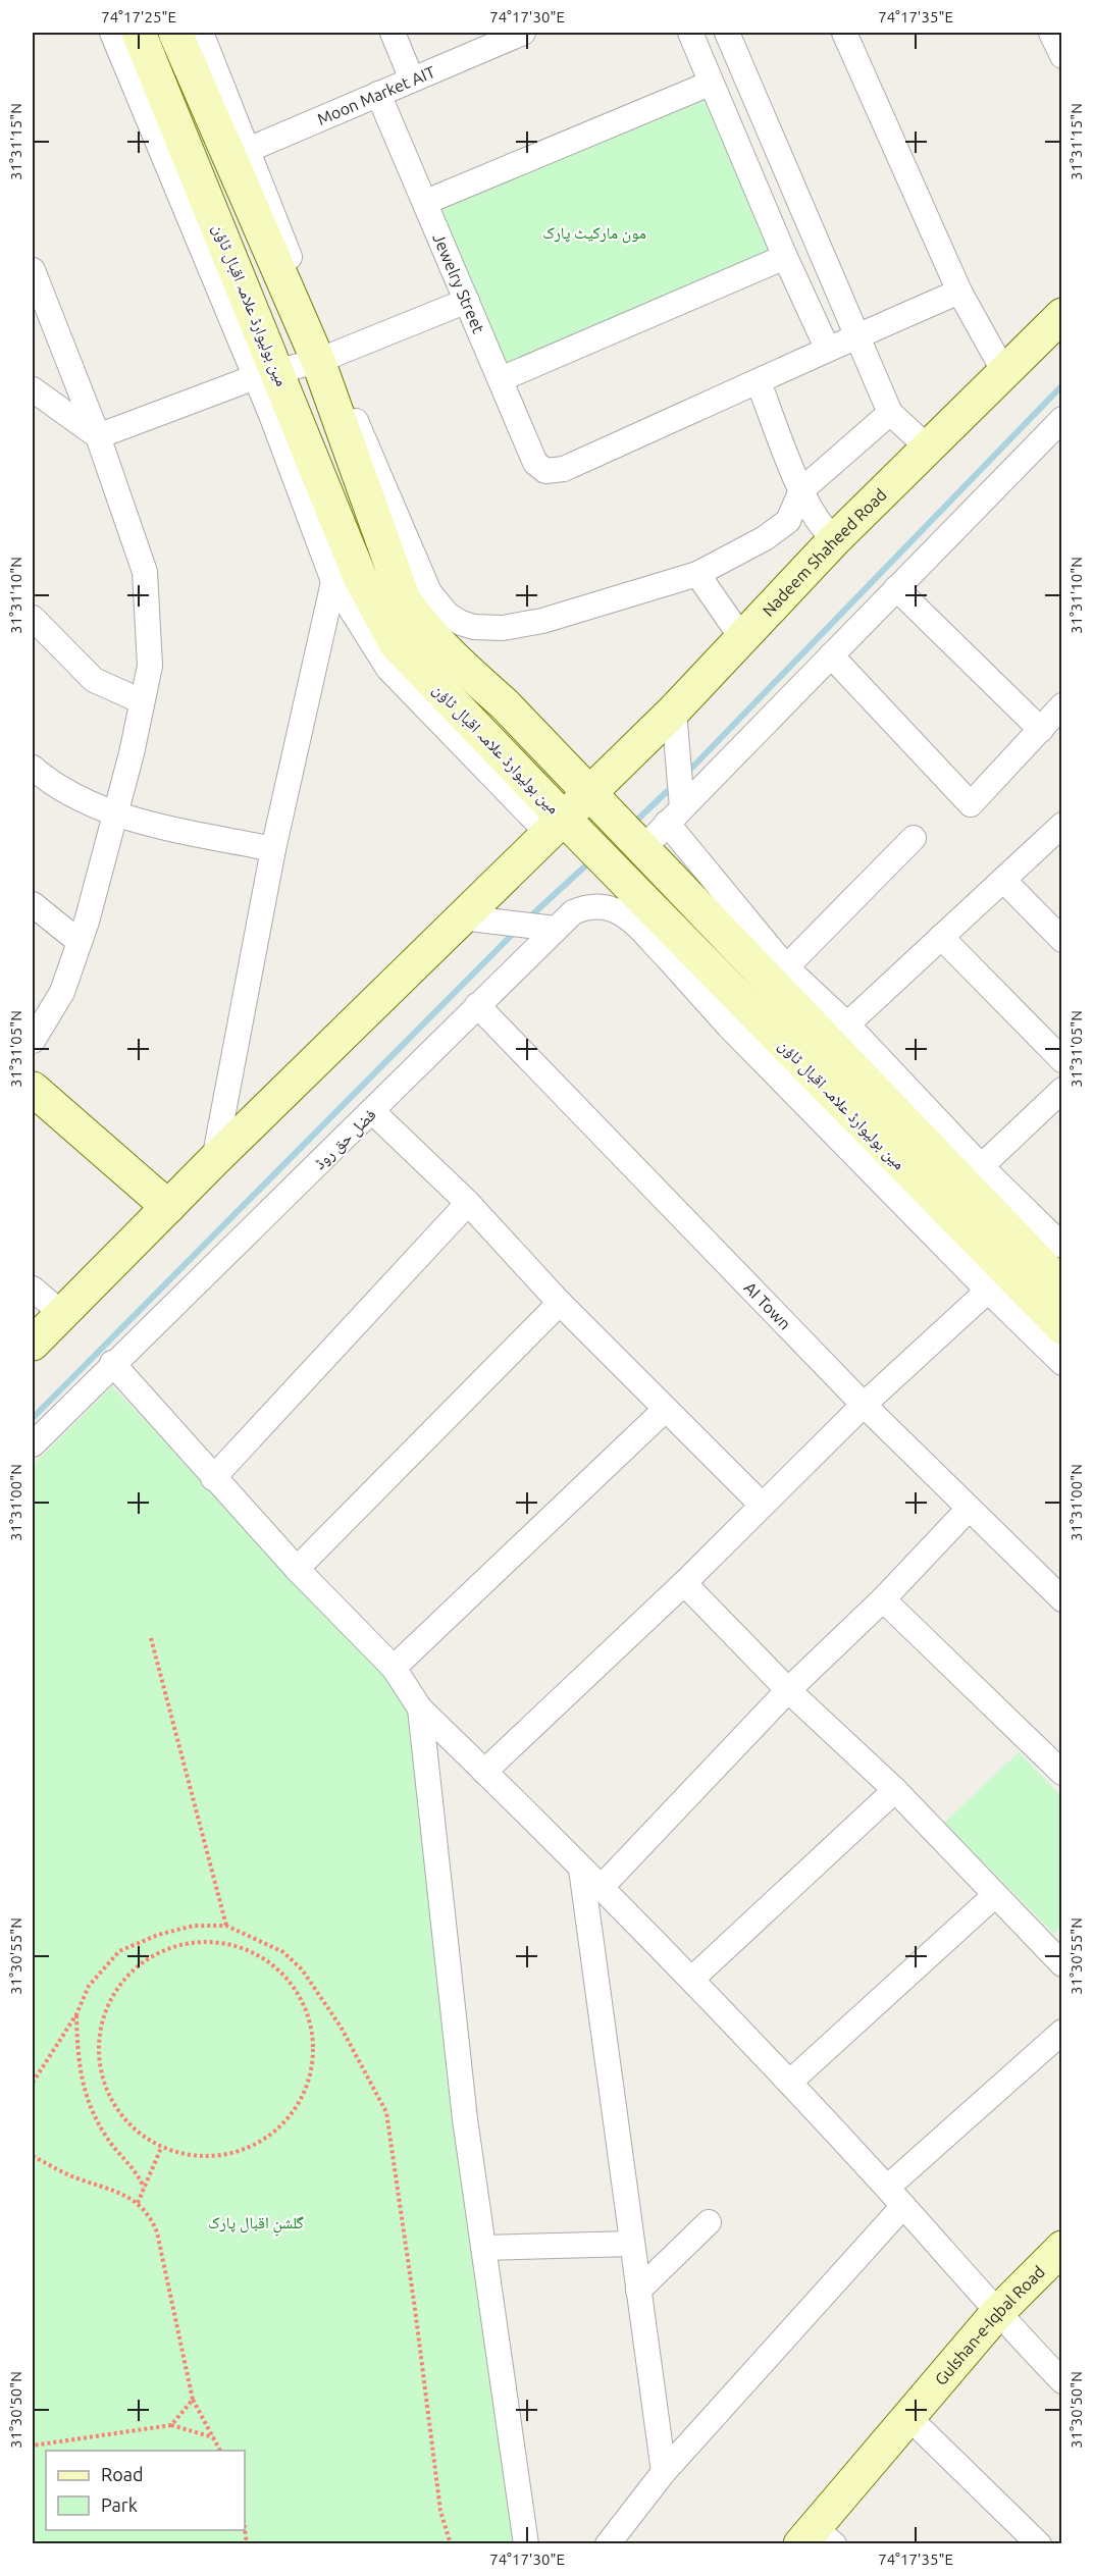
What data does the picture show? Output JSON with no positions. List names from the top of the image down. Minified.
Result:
{"streets":{"main road":["مین بولیوارڈ علامہ اقبال ٹاؤن","Nadeem Shaheed Road","Gulshan-e-Iqbal Road"],"street":["Moon Market AIT","Jewelry Street","فضل حق روڈ","AI Town"]},"crossings":[["Moon Market AIT","Jewelry Street"],["Moon Market AIT","مین بولیوارڈ علامہ اقبال ٹاؤن"],["مین بولیوارڈ علامہ اقبال ٹاؤن","Nadeem Shaheed Road"],["مین بولیوارڈ علامہ اقبال ٹاؤن","فضل حق روڈ"],["فضل حق روڈ","AI Town"]],"parks":["مون مارکیٹ پارک","گلشنِ اقبال پارک"],"legend":["Road","Park"],"coordinates":["74°17'25\"E","74°17'30\"E","74°17'35\"E","31°31'15\"N","31°31'10\"N","31°31'05\"N","31°31'00\"N","31°30'55\"N","31°30'50\"N"]}
